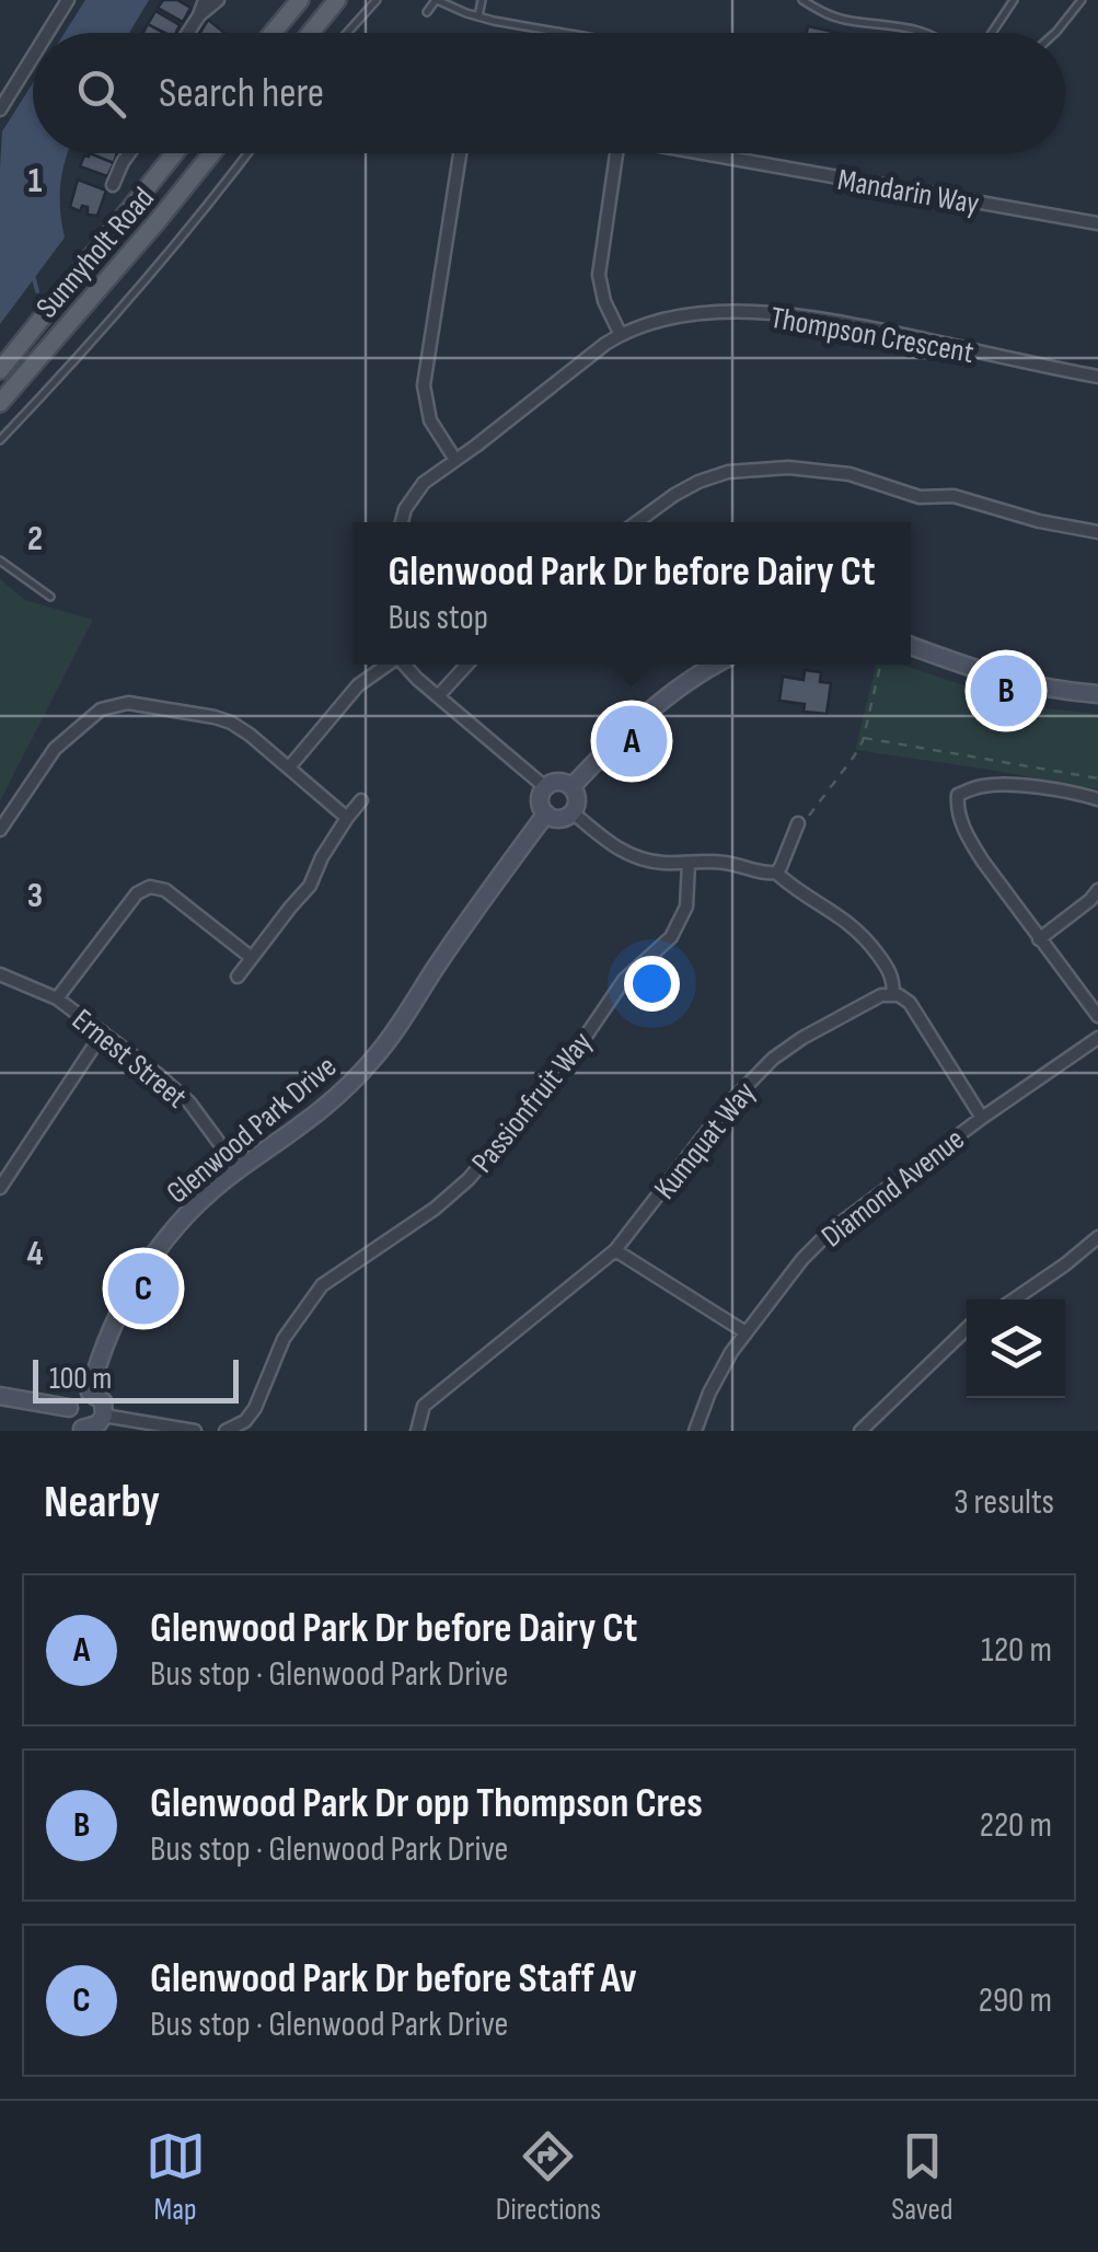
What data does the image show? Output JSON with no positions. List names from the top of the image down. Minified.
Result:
{"streets":{"main road":["Sunnyholt Road"],"street":["Mandarin Way","Thompson Crescent","Ernest Street","Passionfruit Way","Glenwood Park Drive","Kumquat Way","Diamond Avenue"]},"crossings":[["Ernest Street","Glenwood Park Drive"]],"scale_bar":"100 m","page":{"search":"Search here","popup":["Glenwood Park Dr before Dairy Ct","Bus stop"],"pins":["B","A","C"],"scale":"100 m","heading":["Nearby","3 results"],"list":[{"mark":"A","name":"Glenwood Park Dr before Dairy Ct","note":"Bus stop · Glenwood Park Drive","value":"120 m"},{"mark":"B","name":"Glenwood Park Dr opp Thompson Cres","note":"Bus stop · Glenwood Park Drive","value":"220 m"},{"mark":"C","name":"Glenwood Park Dr before Staff Av","note":"Bus stop · Glenwood Park Drive","value":"290 m"}],"nav":["Map","Directions","Saved"]},"grid":{"rows":["1","2","3","4"]}}
